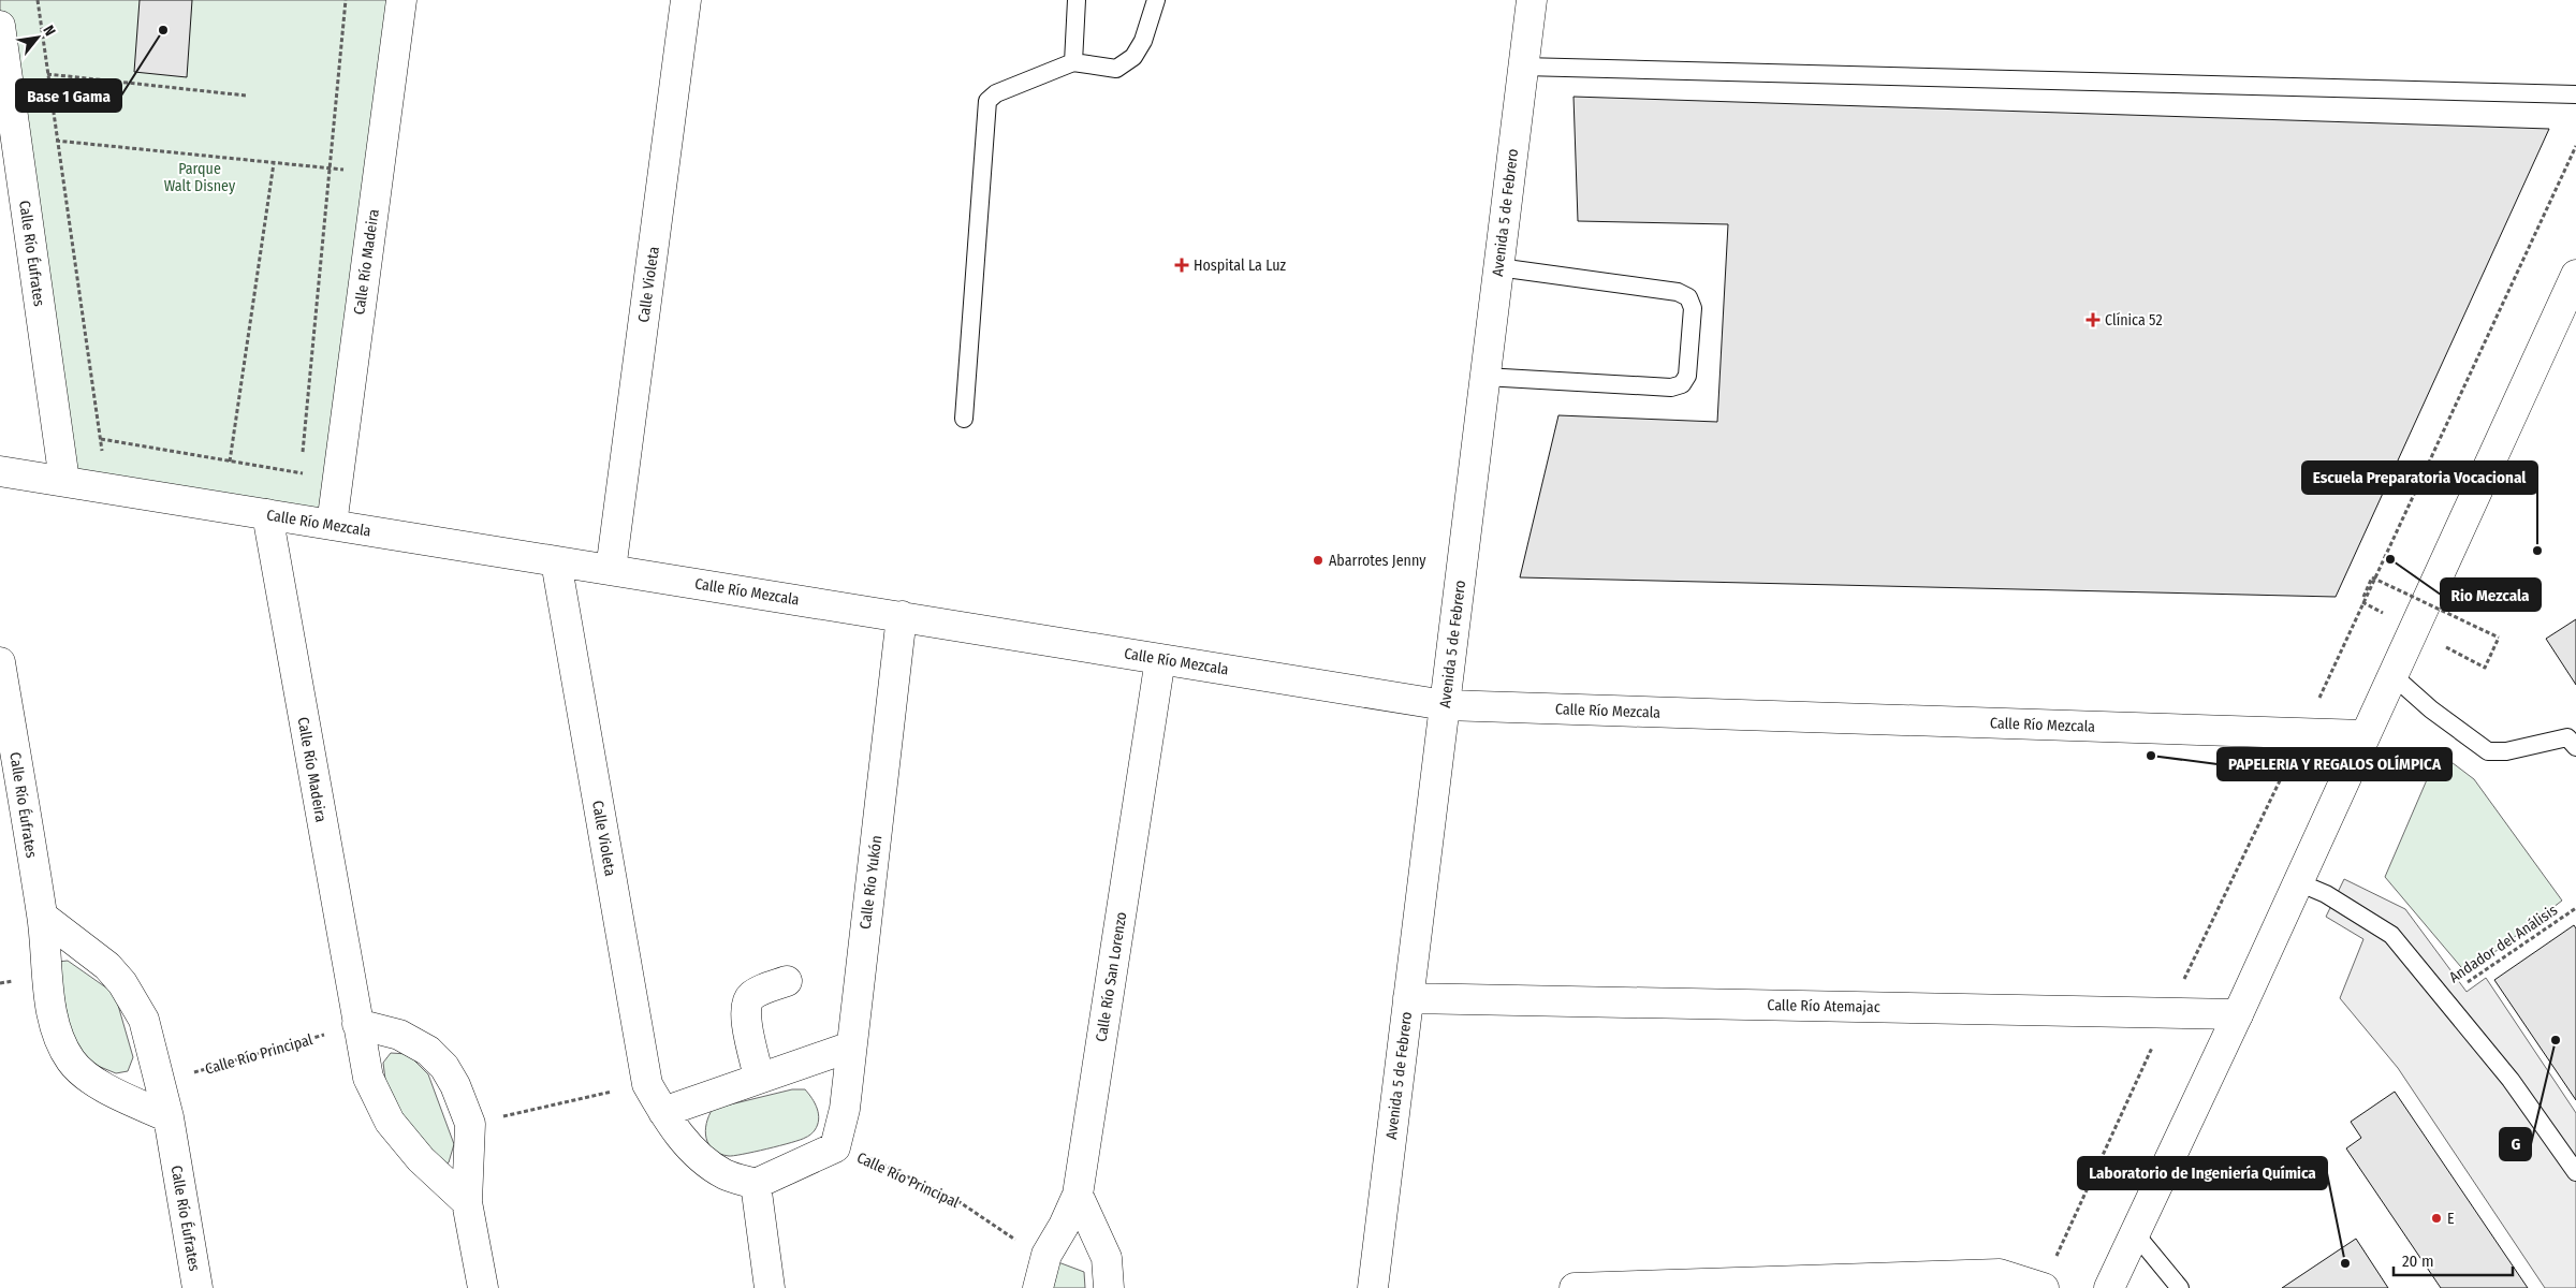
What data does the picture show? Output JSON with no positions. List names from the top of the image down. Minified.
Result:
{"streets":{"street":["Avenida 5 de Febrero","Calle Río Éufrates","Calle Río Madeira","Calle Violeta","Calle Río Mezcala","Calle Río Yukón","Calle Río San Lorenzo","Calle Río Atemajac"],"path":["Andador del Análisis","Calle Río Principal"]},"crossings":[["Avenida 5 de Febrero","Calle Río Mezcala"],["Avenida 5 de Febrero","Calle Río Atemajac"],["Calle Río Éufrates","Calle Río Mezcala"],["Calle Río Éufrates","Calle Río Principal"],["Calle Río Madeira","Calle Río Mezcala"],["Calle Río Madeira","Calle Río Principal"],["Calle Violeta","Calle Río Mezcala"],["Calle Río Mezcala","Calle Río Yukón"],["Calle Río Mezcala","Calle Río San Lorenzo"],["Calle Río Yukón","Calle Río Principal"],["Calle Río San Lorenzo","Calle Río Principal"]],"parks":["Parque Walt Disney"],"places":{"other":["Base 1 Gama","Escuela Preparatoria Vocacional","Rio Mezcala","Abarrotes Jenny","PAPELERIA Y REGALOS OLÍMPICA","G","E","Laboratorio de Ingeniería Química"],"health":["Hospital La Luz","Clínica 52"]},"scale_bar":"20 m","north":"top right"}
